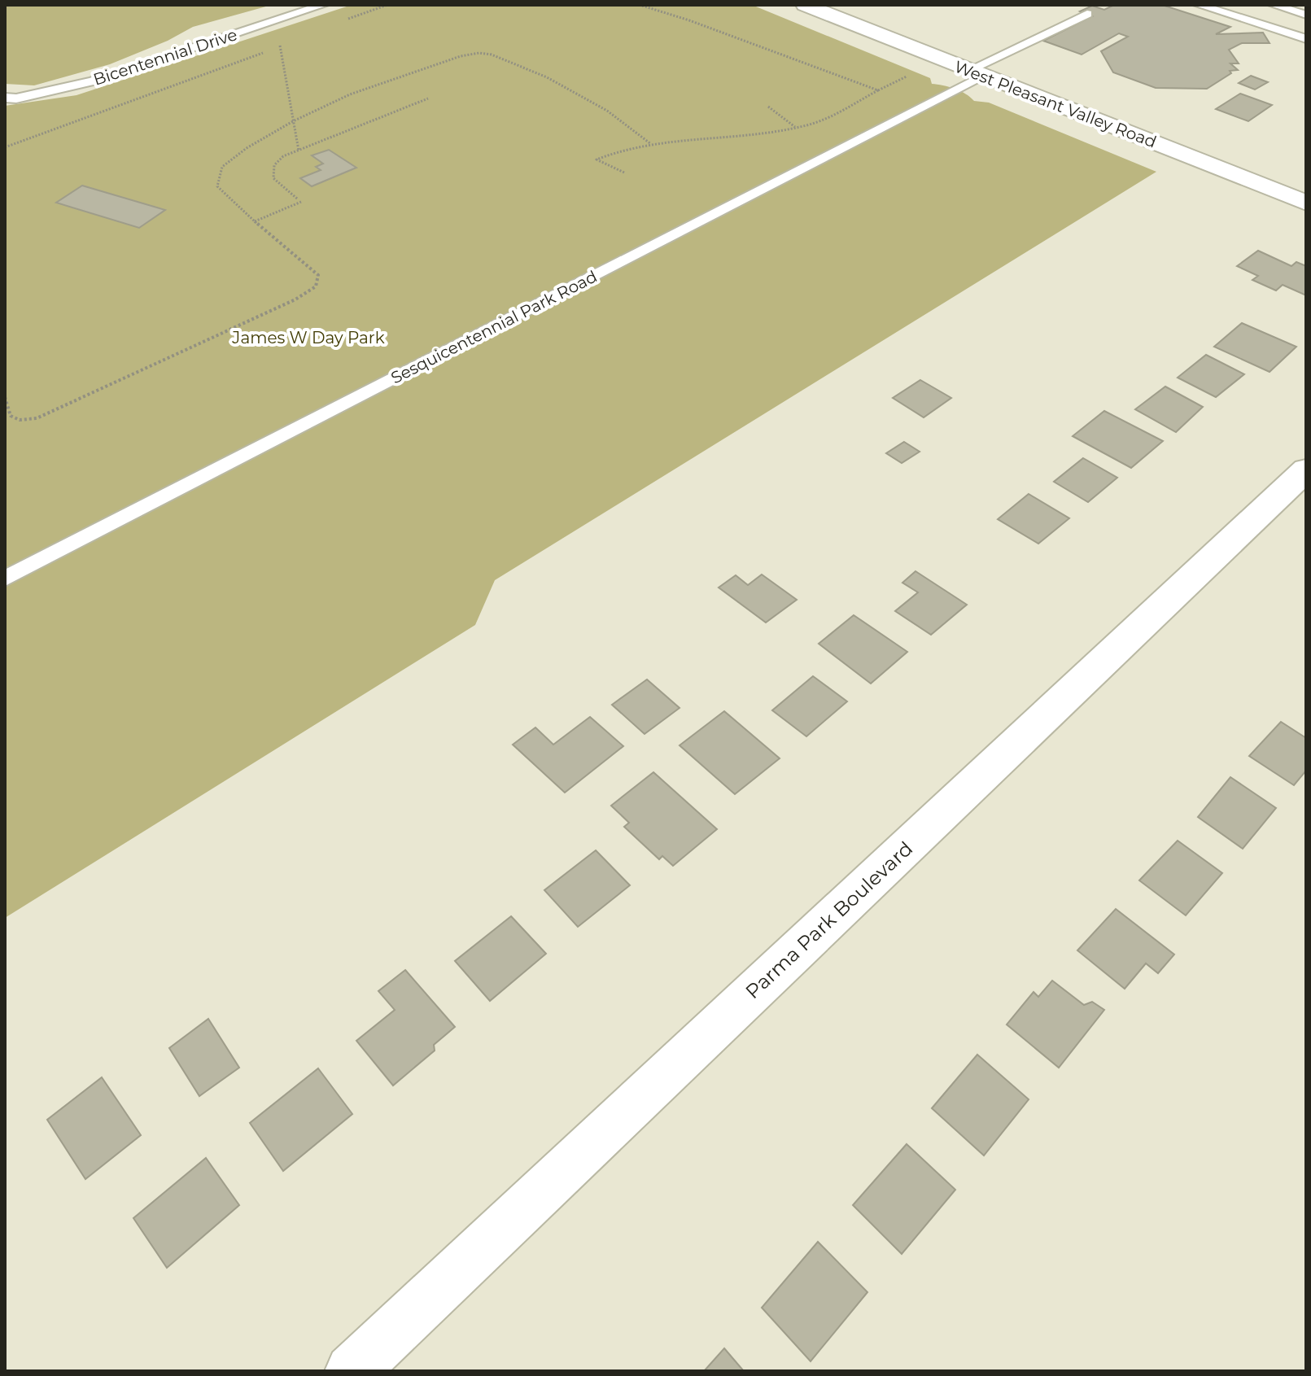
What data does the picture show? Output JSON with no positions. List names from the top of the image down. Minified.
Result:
{"streets":{"street":["West Pleasant Valley Road","Parma Park Boulevard"],"lane":["Bicentennial Drive","Sesquicentennial Park Road"]},"crossings":[["West Pleasant Valley Road","Sesquicentennial Park Road"]],"parks":["James W Day Park"]}
